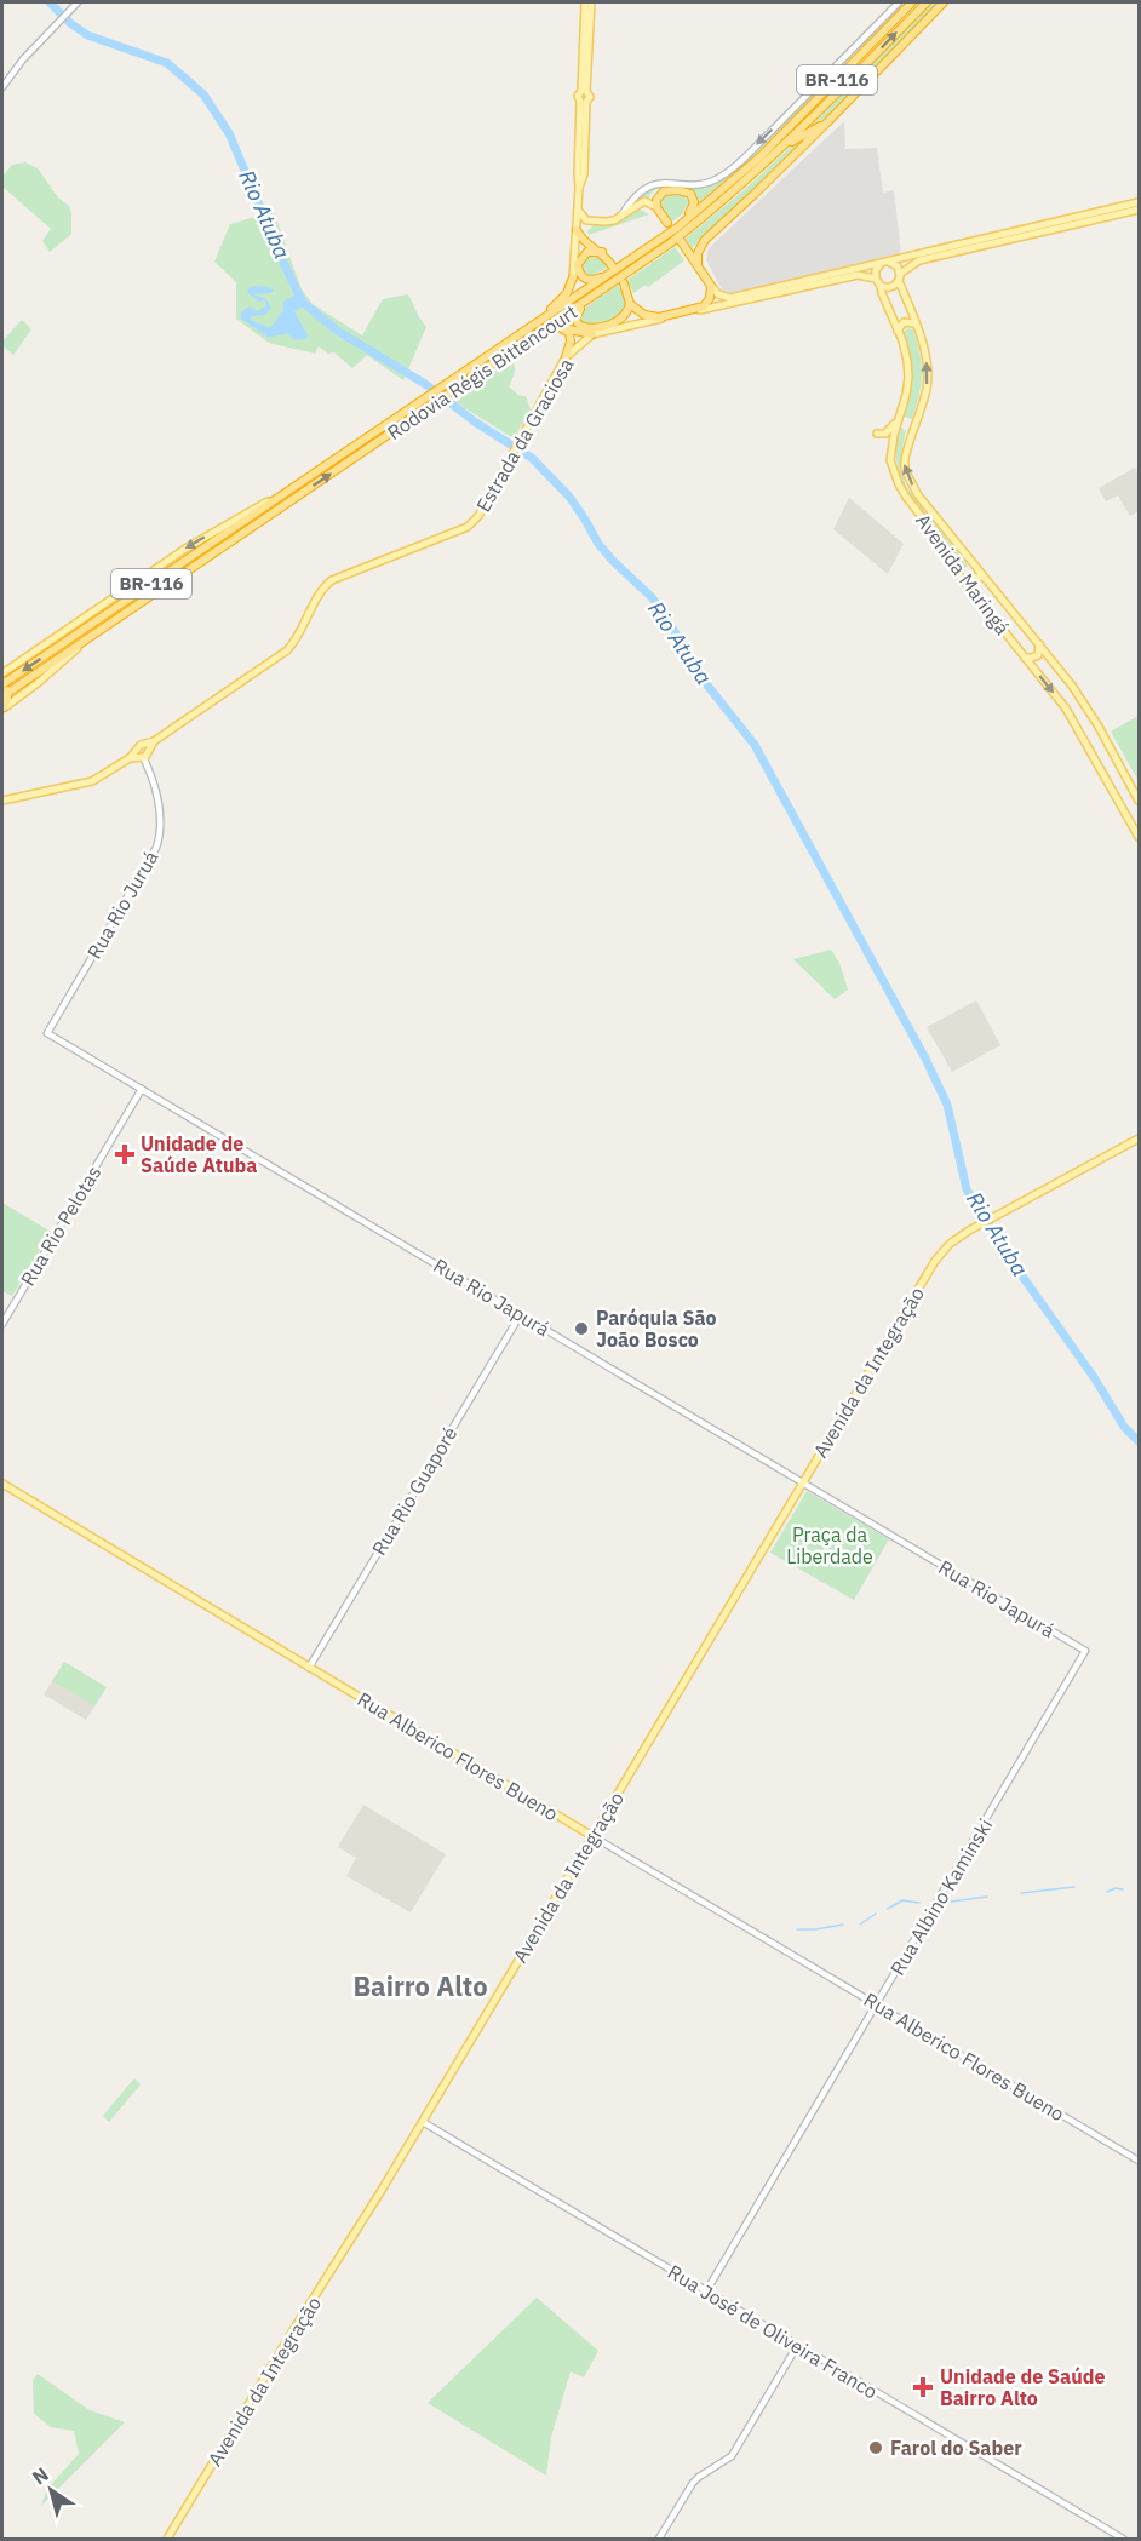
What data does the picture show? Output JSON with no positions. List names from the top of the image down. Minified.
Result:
{"streets":{"highway":["BR-116","Rodovia Régis Bittencourt"],"main road":["Estrada da Graciosa","Avenida Maringá","Avenida da Integração","Rua Alberico Flores Bueno"],"street":["Rua Rio Juruá","Rua Rio Pelotas","Rua Rio Japurá","Rua Rio Guaporé","Rua Albino Kaminski","Rua José de Oliveira Franco"]},"crossings":[["Estrada da Graciosa","Avenida Maringá"],["Estrada da Graciosa","Rua Rio Juruá"],["Rua Rio Juruá","Rua Rio Japurá"],["Rua Rio Pelotas","Rua Rio Japurá"],["Rua Rio Japurá","Avenida da Integração"],["Rua Rio Japurá","Rua Rio Guaporé"],["Rua Rio Japurá","Rua Albino Kaminski"],["Avenida da Integração","Rua Alberico Flores Bueno"],["Avenida da Integração","Rua José de Oliveira Franco"],["Rua Rio Guaporé","Rua Alberico Flores Bueno"],["Rua Alberico Flores Bueno","Rua Albino Kaminski"],["Rua Albino Kaminski","Rua José de Oliveira Franco"]],"districts":["Bairro Alto"],"water":["Rio Atuba"],"parks":["Praça da Liberdade"],"places":{"health":["Unidade de Saúde Atuba","Unidade de Saúde Bairro Alto"],"other":["Paróquia São João Bosco","Farol do Saber"]},"north":"top left"}
